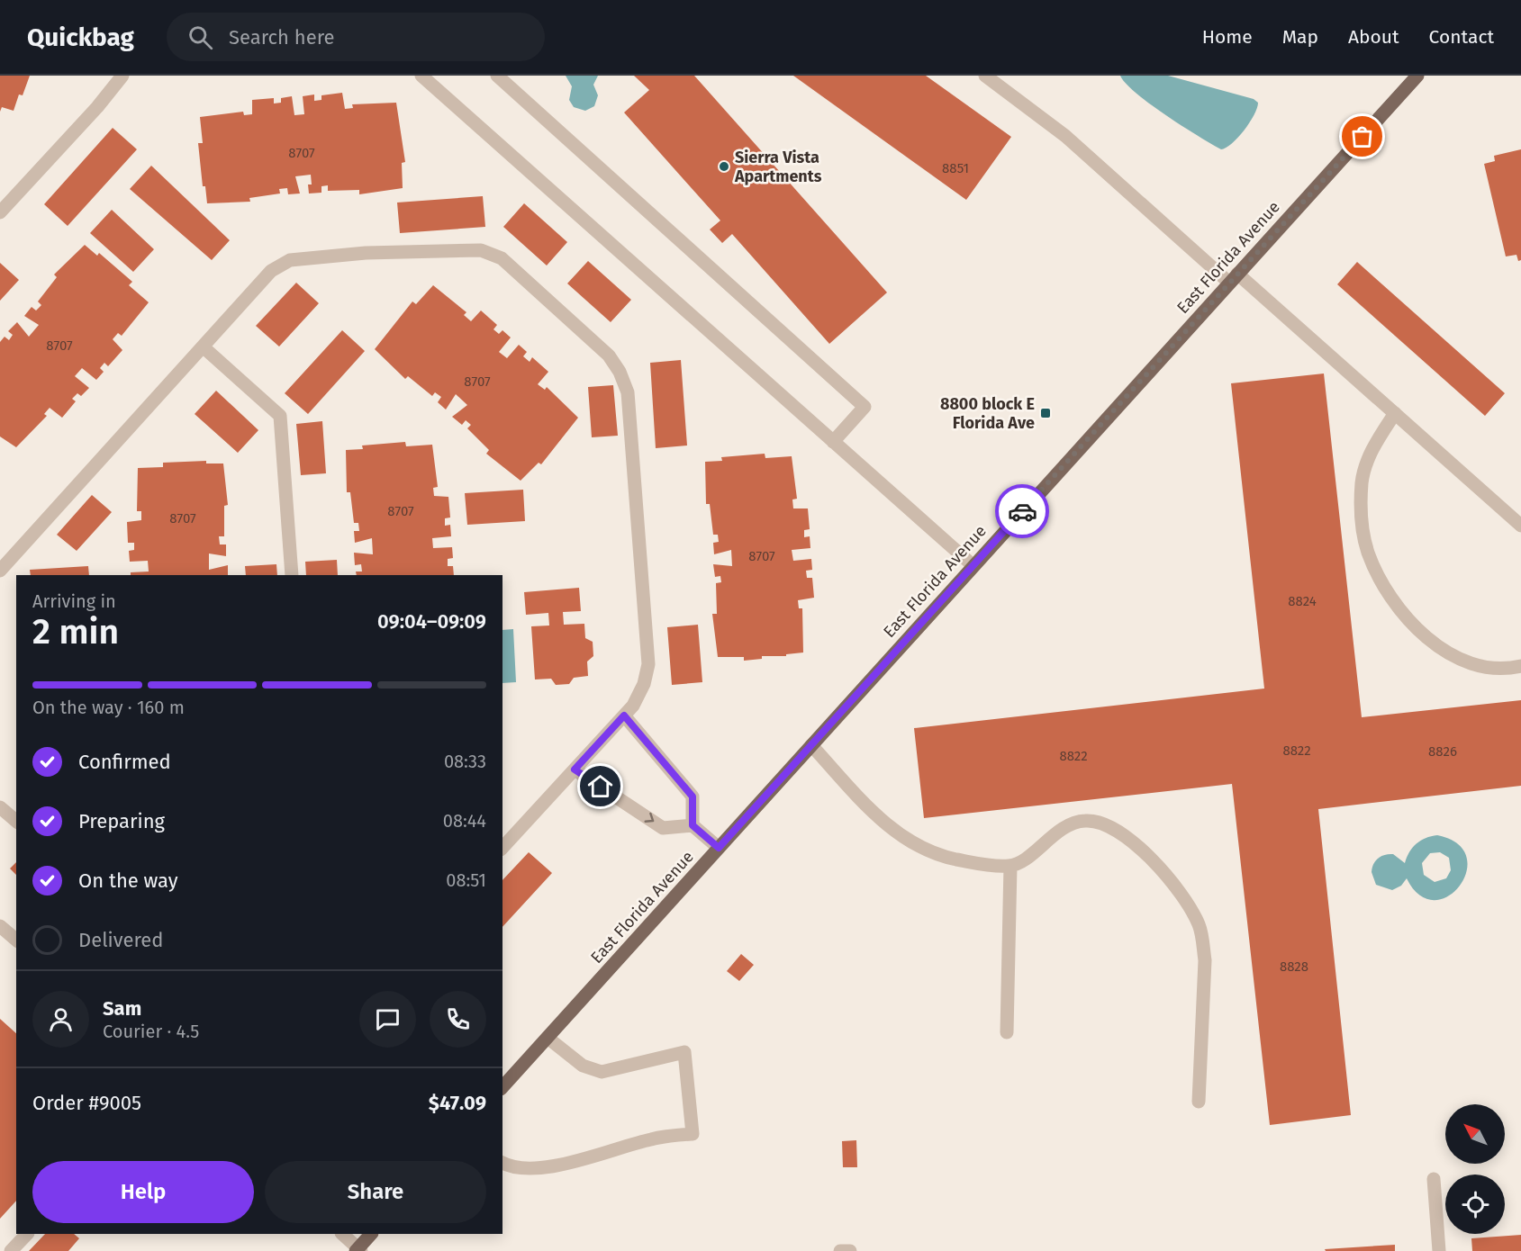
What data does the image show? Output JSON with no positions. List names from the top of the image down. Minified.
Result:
{"streets":{"main road":["East Florida Avenue"]},"places":{"other":["Sierra Vista Apartments"],"transit":["8800 block E Florida Ave"]},"house_numbers":["8707","8851","8707","8707","8707","8707","8707","8824","8822","8826","8822","8828"],"north":"top left","page":{"header":"Quickbag","search":"Search here","nav":["Home","Map","About","Contact"],"heading":["2 min","Arriving in","09:04–09:09"],"panel":["Sam","Courier · 4.5","Order #9005","$47.09"],"bar":"On the way · 160 m","list":[["Confirmed","08:33"],["Preparing","08:44"],["On the way","08:51"],"Delivered"],"buttons":["Help","Share"]}}
